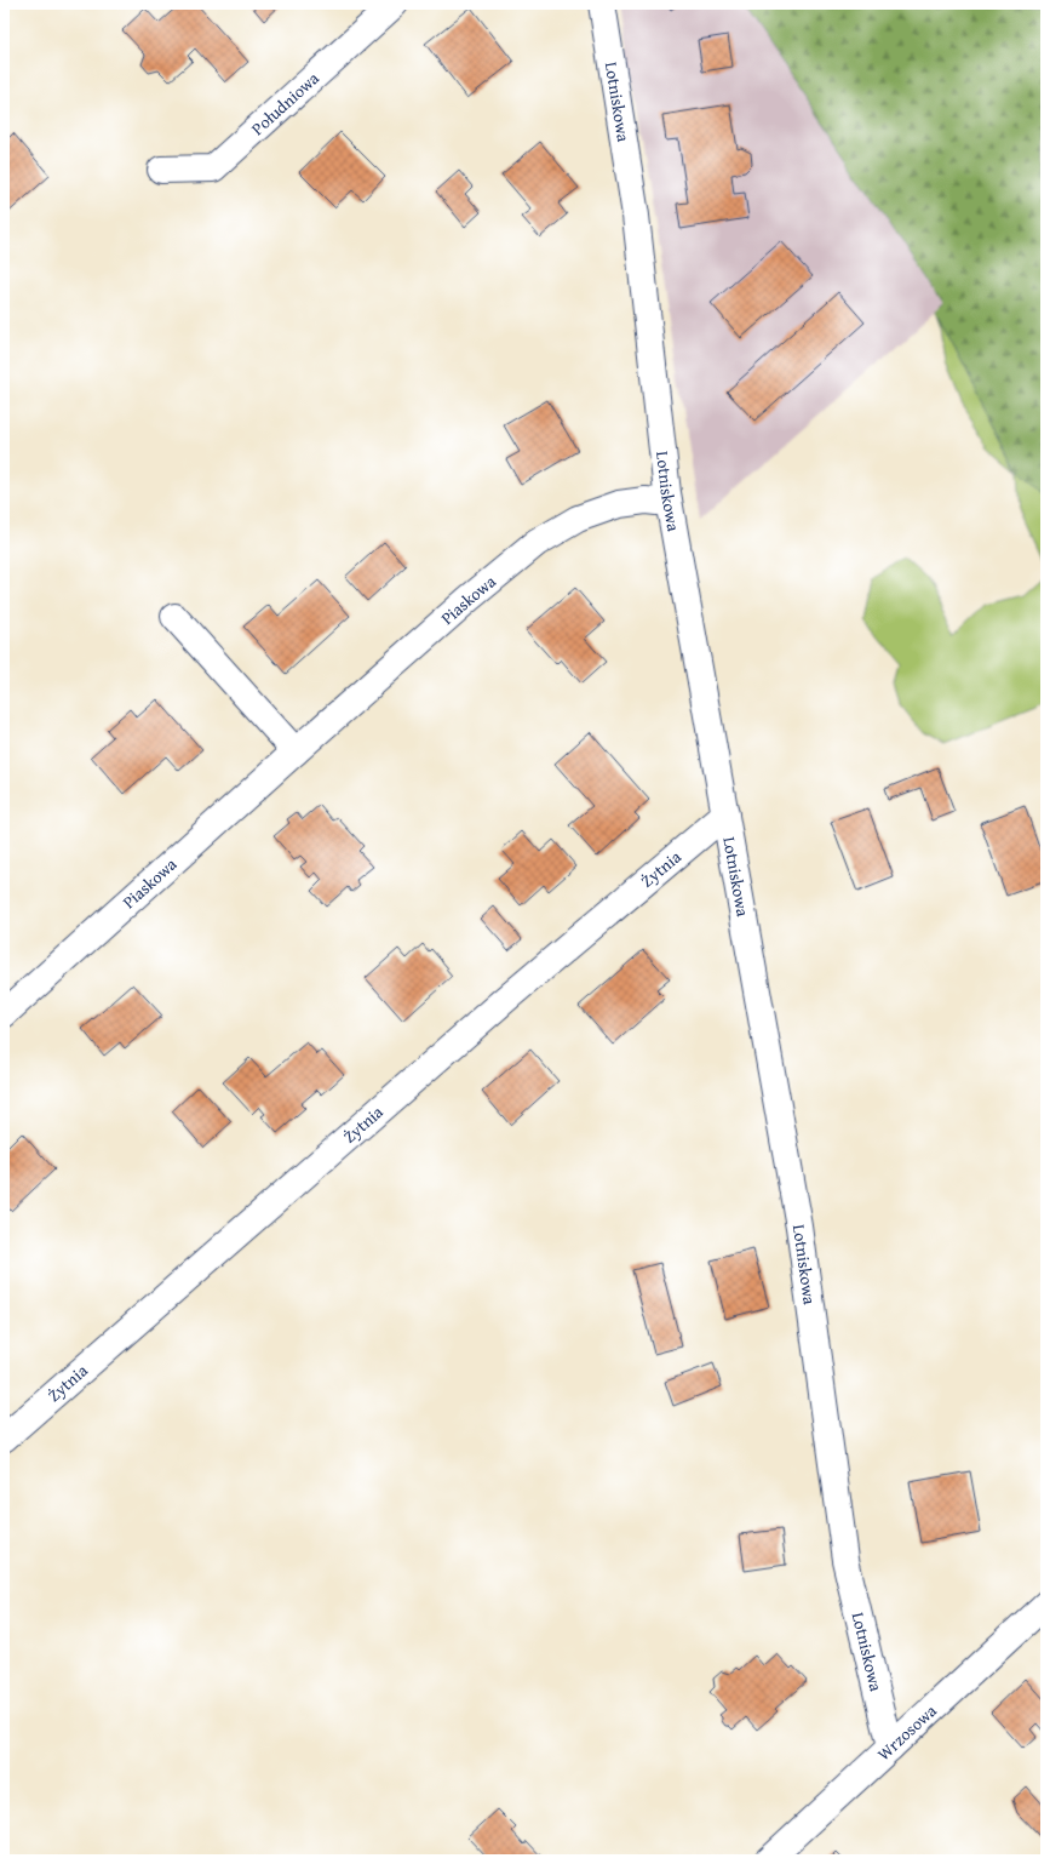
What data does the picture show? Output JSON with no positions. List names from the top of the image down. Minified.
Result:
{"streets":{"street":["Lotniskowa","Południowa","Piaskowa","Żytnia","Wrzosowa"]},"crossings":[["Lotniskowa","Piaskowa"],["Lotniskowa","Żytnia"],["Lotniskowa","Wrzosowa"]]}
